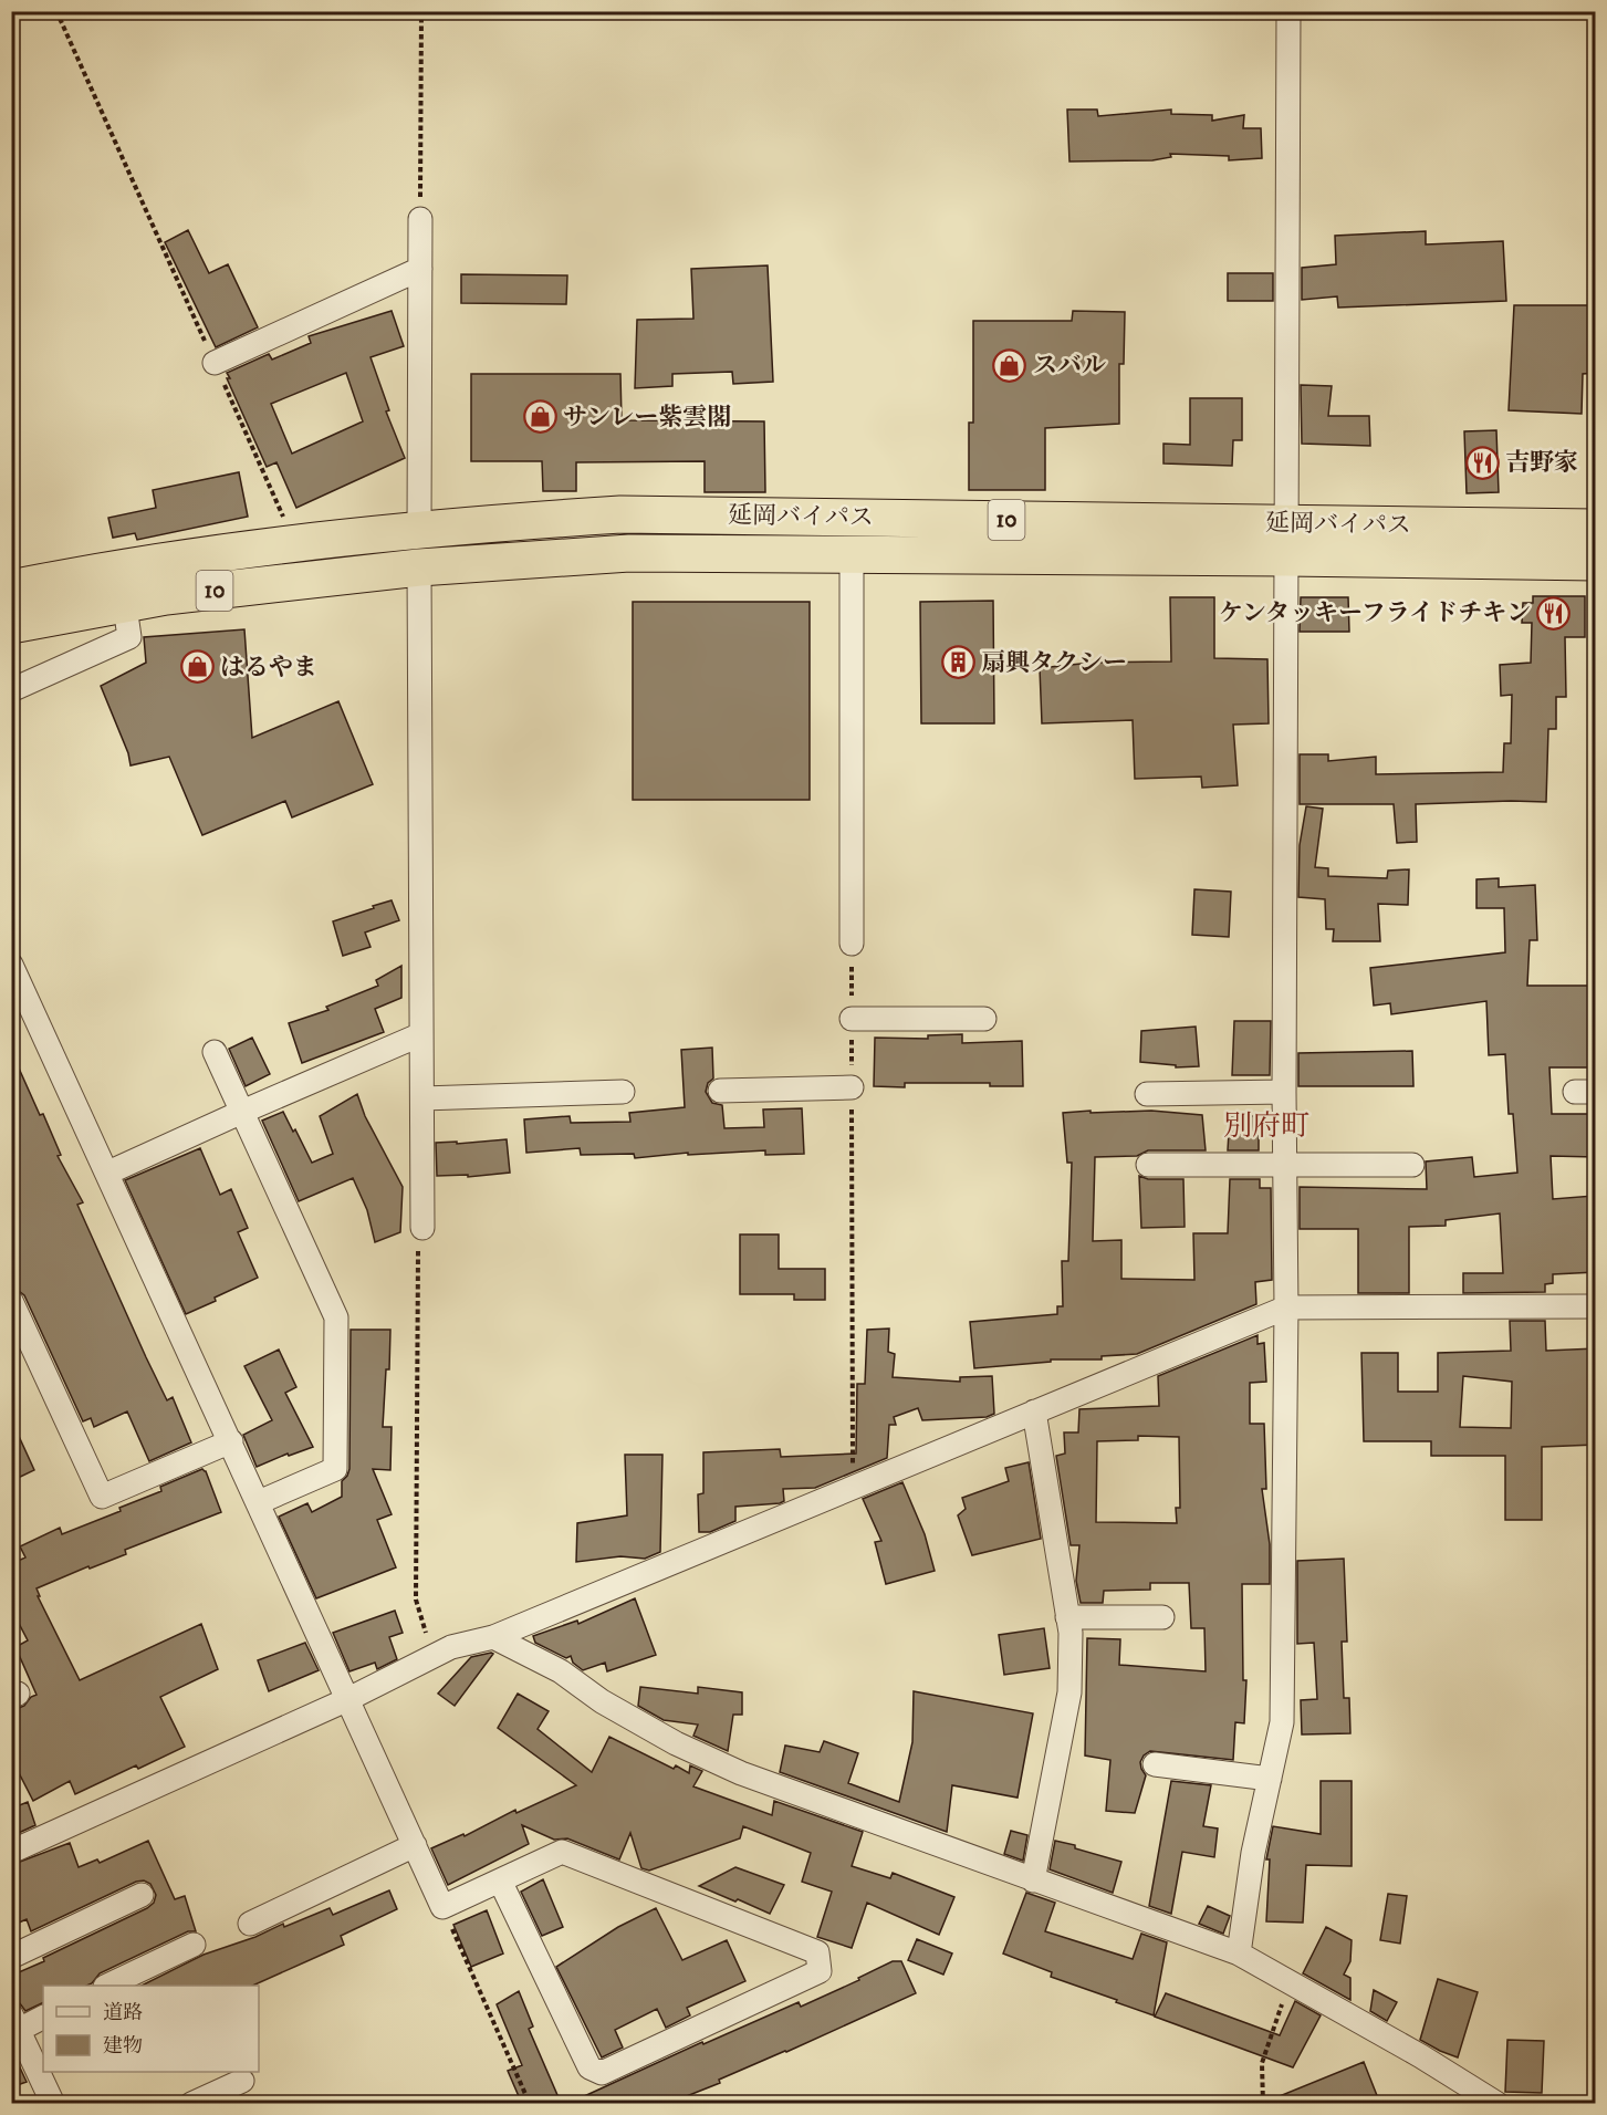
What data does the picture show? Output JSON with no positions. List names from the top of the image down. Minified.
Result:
{"streets":{"highway":["延岡バイパス","10"]},"districts":["別府町"],"places":{"shop":["スバル","サンレー紫雲閣","はるやま"],"restaurant":["吉野家","ケンタッキーフライドチキン"],"building":["扇興タクシー"]},"legend":["道路","建物"]}
